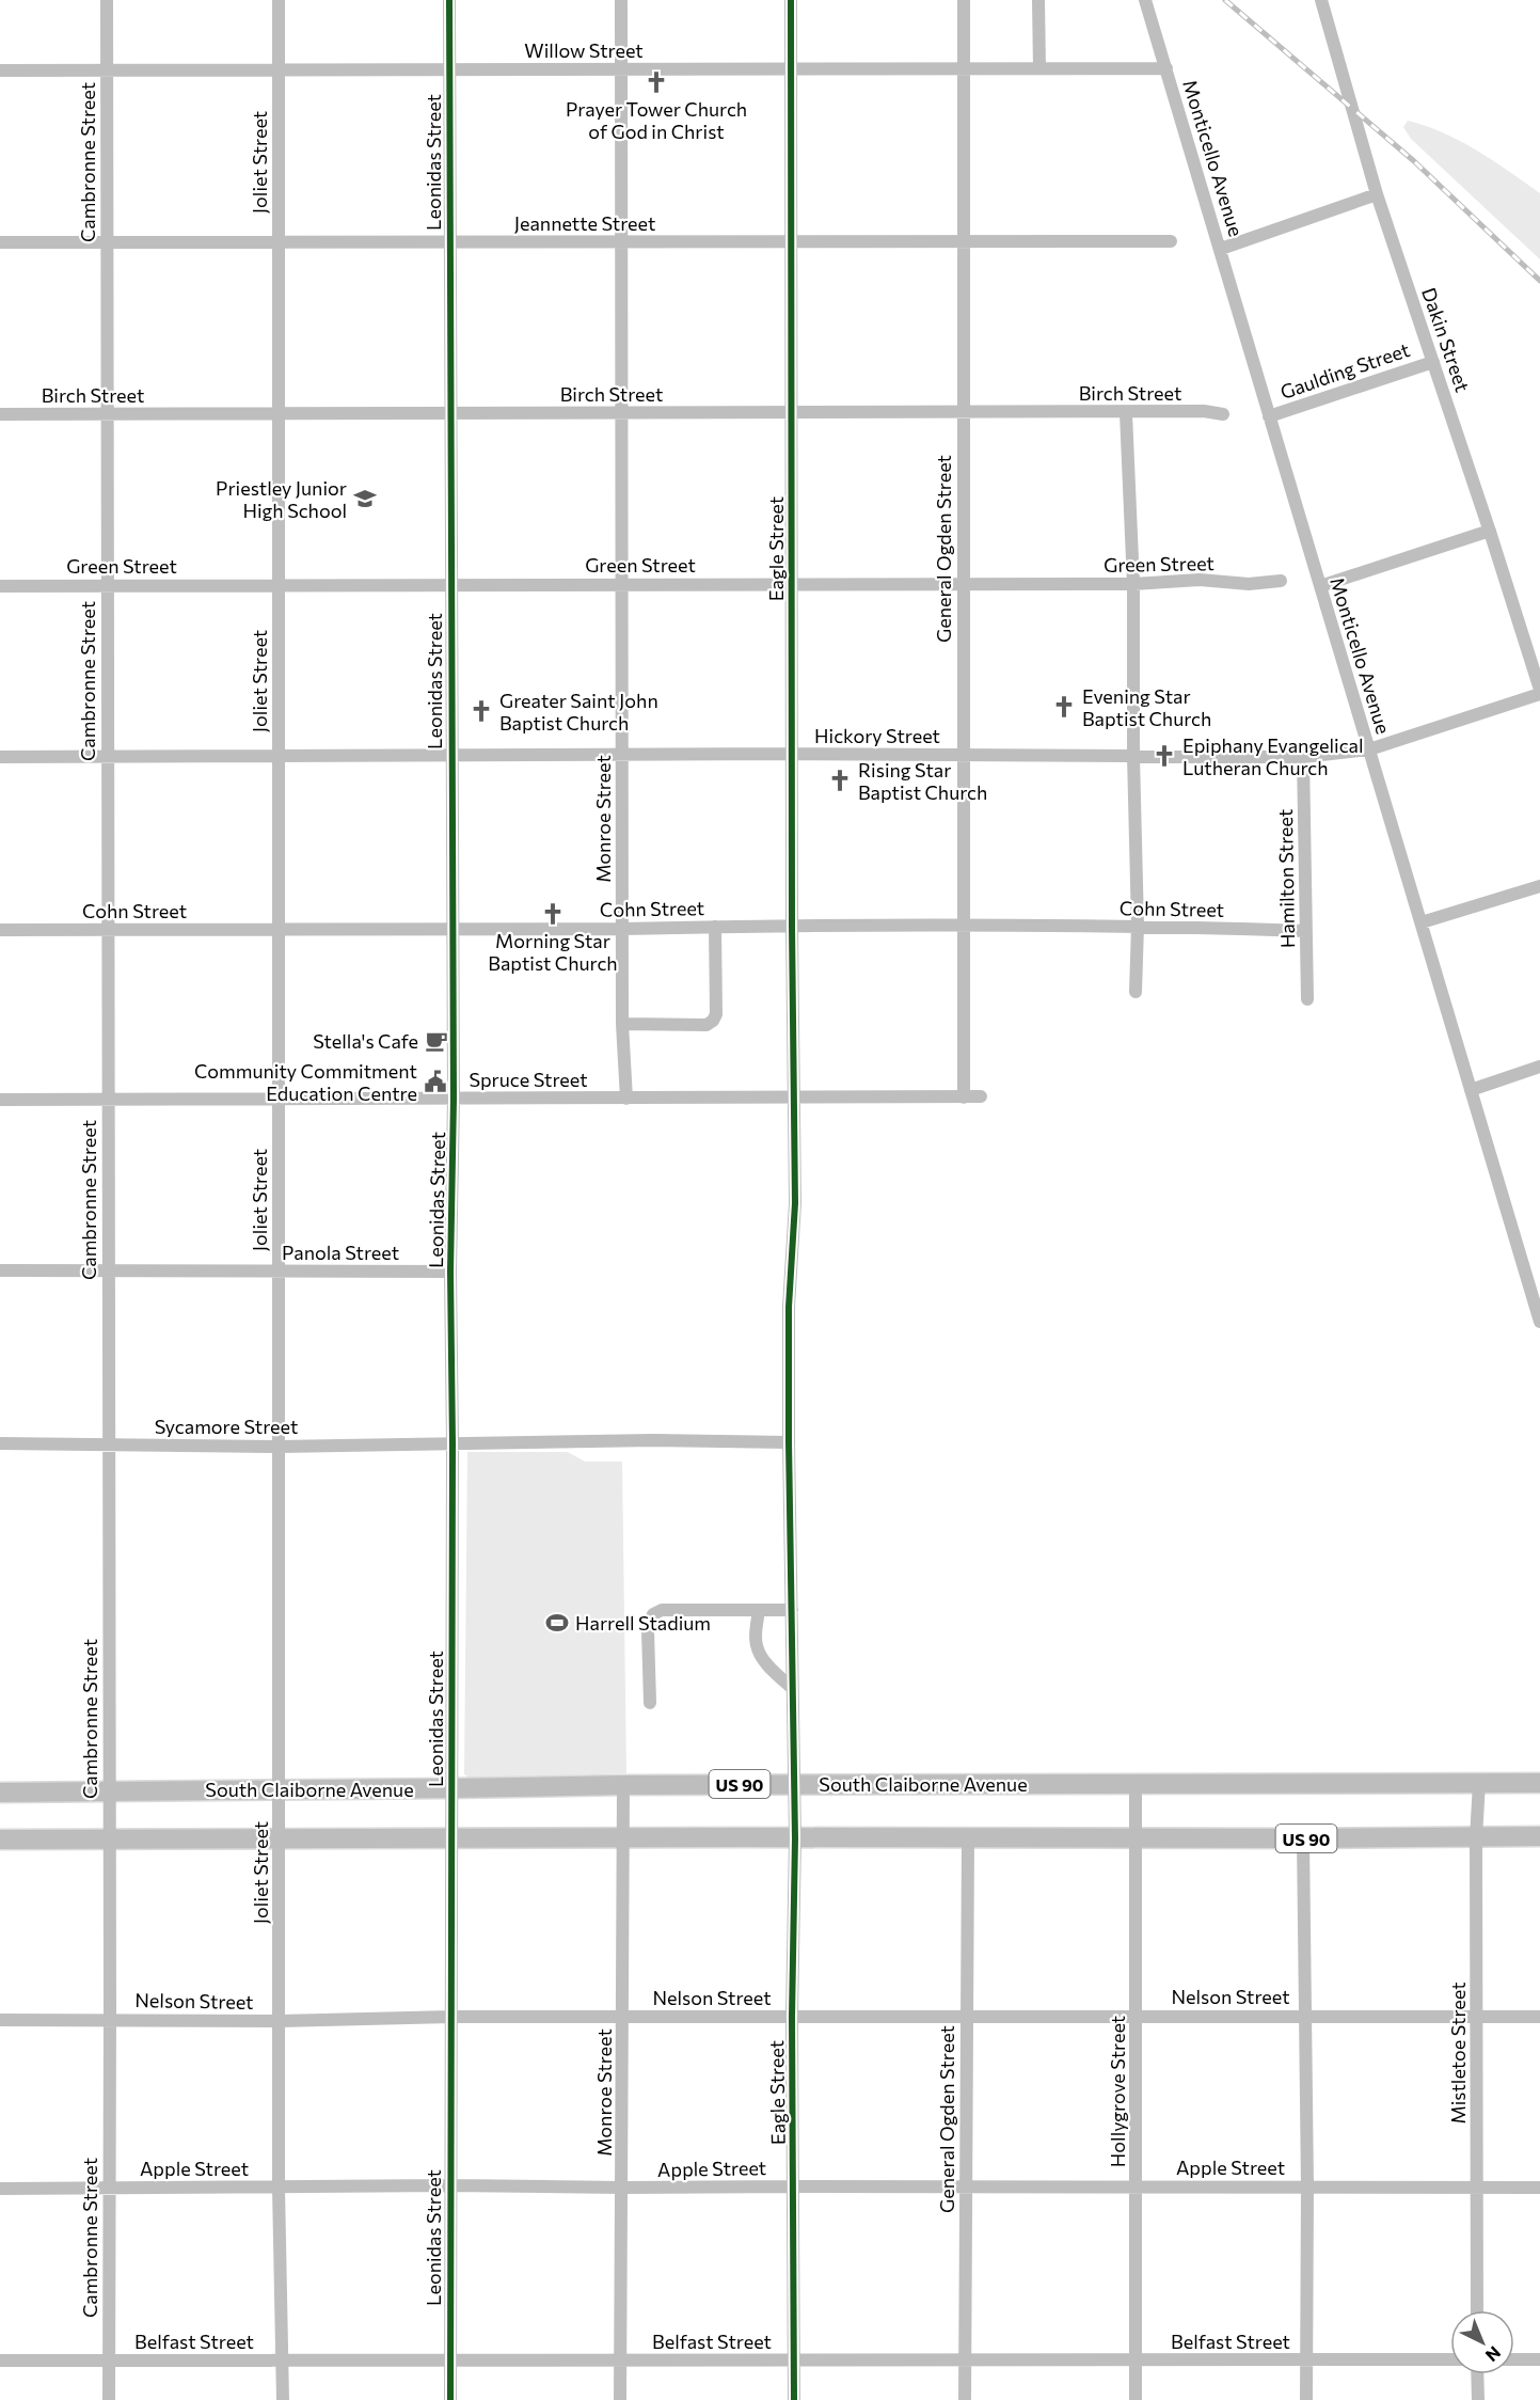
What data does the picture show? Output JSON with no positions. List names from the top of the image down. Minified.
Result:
{"streets":{"main road":["US 90","South Claiborne Avenue"],"street":["Willow Street","Monticello Avenue","Cambronne Street","Joliet Street","Leonidas Street","Jeannette Street","Dakin Street","Gaulding Street","Birch Street","Eagle Street","General Ogden Street","Green Street","Hickory Street","Monroe Street","Hamilton Street","Cohn Street","Spruce Street","Panola Street","Sycamore Street","Nelson Street","Mistletoe Street","Hollygrove Street","Apple Street","Belfast Street"]},"crossings":[["Willow Street","Monticello Avenue"],["Willow Street","Cambronne Street"],["Willow Street","Joliet Street"],["Willow Street","Leonidas Street"],["Willow Street","Eagle Street"],["Willow Street","General Ogden Street"],["Willow Street","Monroe Street"],["Monticello Avenue","Gaulding Street"],["Monticello Avenue","Hickory Street"],["Cambronne Street","Jeannette Street"],["Cambronne Street","Birch Street"],["Cambronne Street","Green Street"],["Cambronne Street","Hickory Street"],["Cambronne Street","Cohn Street"],["Cambronne Street","Spruce Street"],["Cambronne Street","Panola Street"],["Cambronne Street","Sycamore Street"],["Cambronne Street","US 90"],["Cambronne Street","South Claiborne Avenue"],["Cambronne Street","Nelson Street"],["Cambronne Street","Apple Street"],["Cambronne Street","Belfast Street"],["Joliet Street","Jeannette Street"],["Joliet Street","Birch Street"],["Joliet Street","Green Street"],["Joliet Street","Hickory Street"],["Joliet Street","Cohn Street"],["Joliet Street","Spruce Street"],["Joliet Street","Panola Street"],["Joliet Street","Sycamore Street"],["Joliet Street","US 90"],["Joliet Street","South Claiborne Avenue"],["Joliet Street","Nelson Street"],["Joliet Street","Apple Street"],["Joliet Street","Belfast Street"],["Leonidas Street","Jeannette Street"],["Leonidas Street","Birch Street"],["Leonidas Street","Green Street"],["Leonidas Street","Hickory Street"],["Leonidas Street","Cohn Street"],["Leonidas Street","Spruce Street"],["Leonidas Street","Panola Street"],["Leonidas Street","Sycamore Street"],["Leonidas Street","US 90"],["Leonidas Street","South Claiborne Avenue"],["Leonidas Street","Nelson Street"],["Leonidas Street","Apple Street"],["Leonidas Street","Belfast Street"],["Jeannette Street","Eagle Street"],["Jeannette Street","General Ogden Street"],["Jeannette Street","Monroe Street"],["Dakin Street","Gaulding Street"],["Dakin Street","Hickory Street"],["Birch Street","Eagle Street"],["Birch Street","General Ogden Street"],["Birch Street","Monroe Street"],["Eagle Street","Green Street"],["Eagle Street","Hickory Street"],["Eagle Street","Cohn Street"],["Eagle Street","Spruce Street"],["Eagle Street","Sycamore Street"],["Eagle Street","US 90"],["Eagle Street","South Claiborne Avenue"],["Eagle Street","Nelson Street"],["Eagle Street","Apple Street"],["Eagle Street","Belfast Street"],["General Ogden Street","Green Street"],["General Ogden Street","Hickory Street"],["General Ogden Street","Cohn Street"],["General Ogden Street","Spruce Street"],["General Ogden Street","US 90"],["General Ogden Street","Nelson Street"],["General Ogden Street","Apple Street"],["General Ogden Street","Belfast Street"],["Green Street","Monroe Street"],["Hickory Street","Monroe Street"],["Hickory Street","Hamilton Street"],["Monroe Street","Cohn Street"],["Monroe Street","Spruce Street"],["Monroe Street","US 90"],["Monroe Street","South Claiborne Avenue"],["Monroe Street","Nelson Street"],["Monroe Street","Apple Street"],["Monroe Street","Belfast Street"],["Hamilton Street","Cohn Street"],["US 90","Mistletoe Street"],["US 90","Hollygrove Street"],["South Claiborne Avenue","Mistletoe Street"],["South Claiborne Avenue","Hollygrove Street"],["Nelson Street","Mistletoe Street"],["Nelson Street","Hollygrove Street"],["Mistletoe Street","Apple Street"],["Hollygrove Street","Apple Street"],["Hollygrove Street","Belfast Street"]],"places":{"church":["Prayer Tower Church of God in Christ","Evening Star Baptist Church","Greater Saint John Baptist Church","Epiphany Evangelical Lutheran Church","Rising Star Baptist Church","Morning Star Baptist Church"],"school or university":["Priestley Junior High School"],"cafe":["Stella's Cafe"],"public building":["Community Commitment Education Centre"],"sports":["Harrell Stadium"]},"north":"bottom right"}
